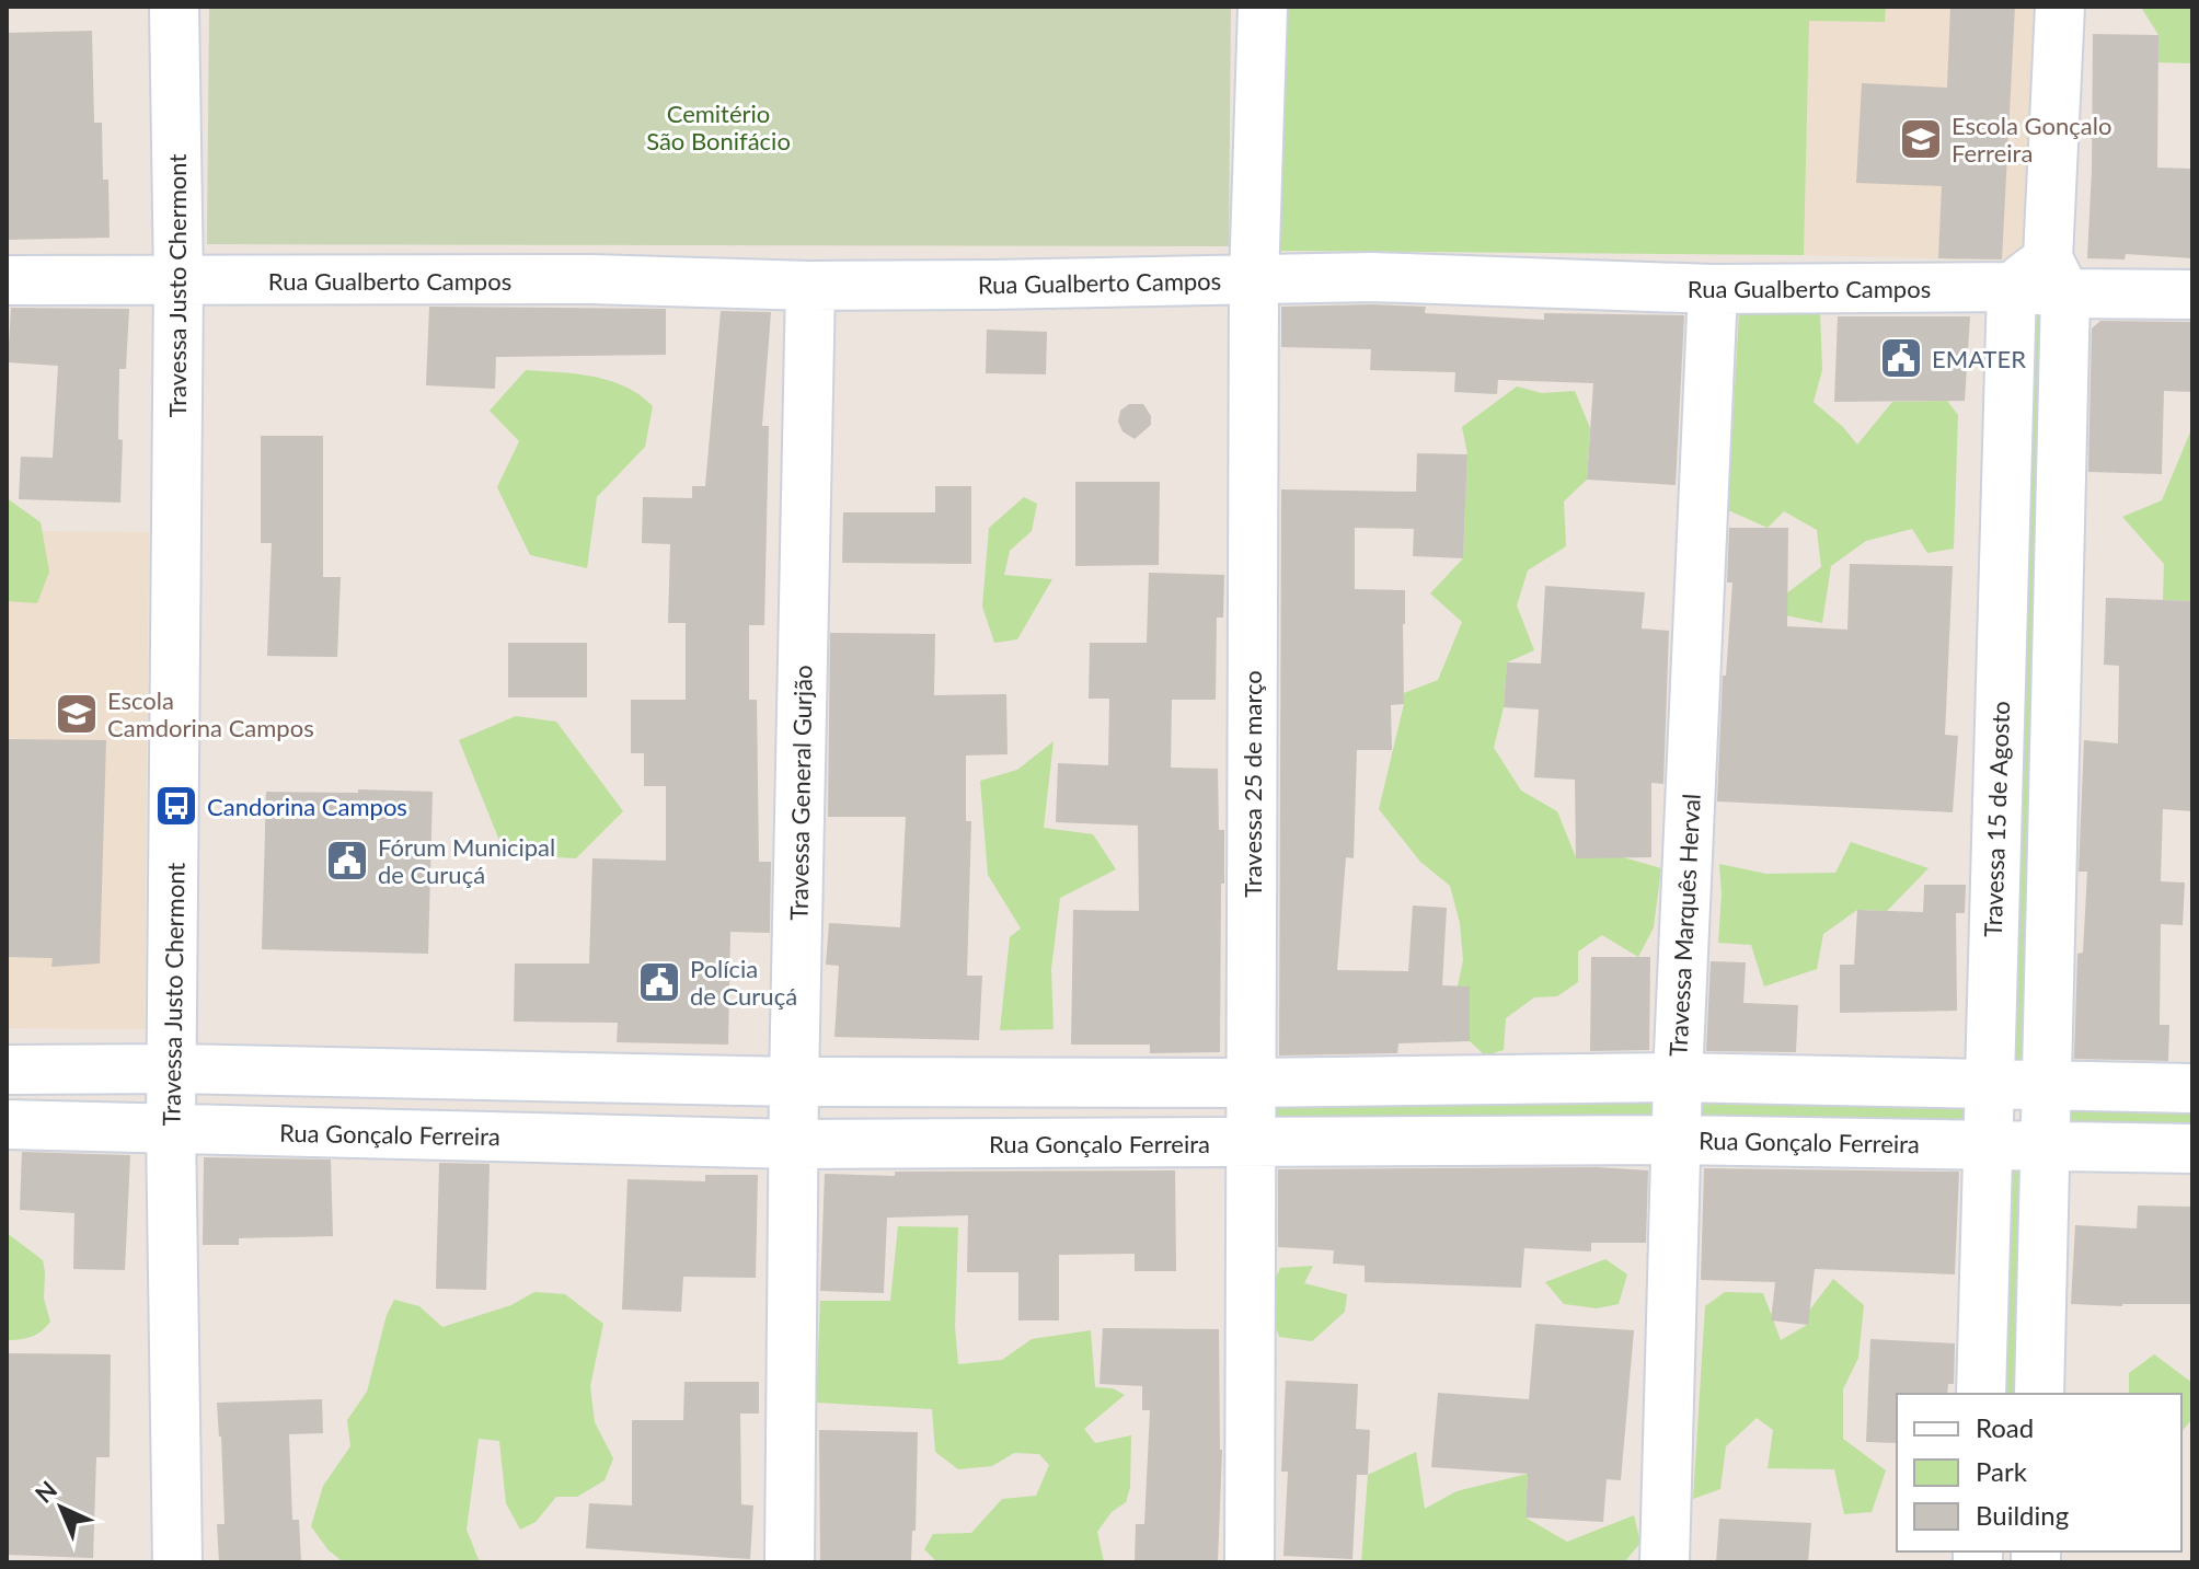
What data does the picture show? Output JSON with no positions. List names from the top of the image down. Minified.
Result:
{"streets":{"street":["Rua Gualberto Campos","Travessa Justo Chermont","Travessa 25 de março","Travessa General Gurjão","Travessa 15 de Agosto","Travessa Marquês Herval","Rua Gonçalo Ferreira"]},"crossings":[["Rua Gualberto Campos","Travessa Justo Chermont"],["Rua Gualberto Campos","Travessa 25 de março"],["Rua Gualberto Campos","Travessa General Gurjão"],["Rua Gualberto Campos","Travessa 15 de Agosto"],["Rua Gualberto Campos","Travessa Marquês Herval"],["Travessa Justo Chermont","Rua Gonçalo Ferreira"],["Travessa 25 de março","Rua Gonçalo Ferreira"],["Travessa General Gurjão","Rua Gonçalo Ferreira"],["Travessa 15 de Agosto","Rua Gonçalo Ferreira"],["Travessa Marquês Herval","Rua Gonçalo Ferreira"]],"parks":["Cemitério São Bonifácio"],"places":{"school or university":["Escola Gonçalo Ferreira","Escola Camdorina Campos"],"public building":["EMATER","Fórum Municipal de Curuçá","Polícia de Curuçá"],"bus stop":["Candorina Campos"]},"legend":["Road","Park","Building"],"north":"top left"}
